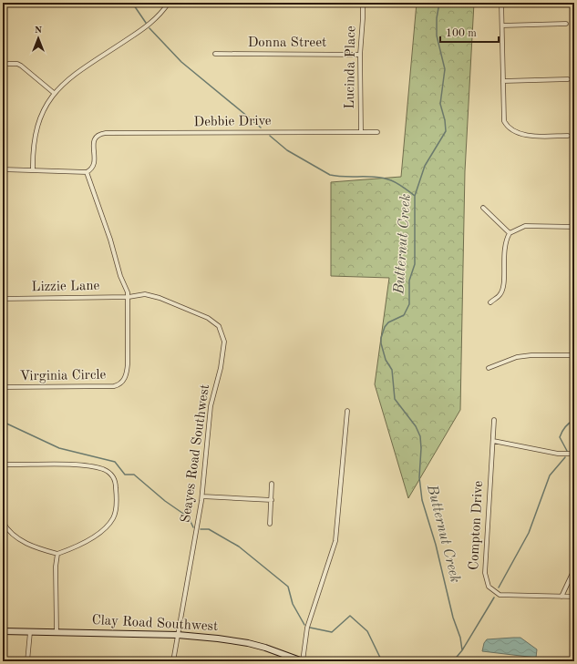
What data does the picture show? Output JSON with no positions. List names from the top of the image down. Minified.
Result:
{"streets":{"street":["Donna Street","Lucinda Place","Debbie Drive","Lizzie Lane","Virginia Circle","Seayes Road Southwest","Compton Drive","Clay Road Southwest"]},"crossings":[["Donna Street","Lucinda Place"],["Lucinda Place","Debbie Drive"],["Lizzie Lane","Virginia Circle"],["Lizzie Lane","Seayes Road Southwest"],["Virginia Circle","Seayes Road Southwest"],["Seayes Road Southwest","Clay Road Southwest"]],"water":["Butternut Creek"],"scale_bar":"100 m","north":"top"}
